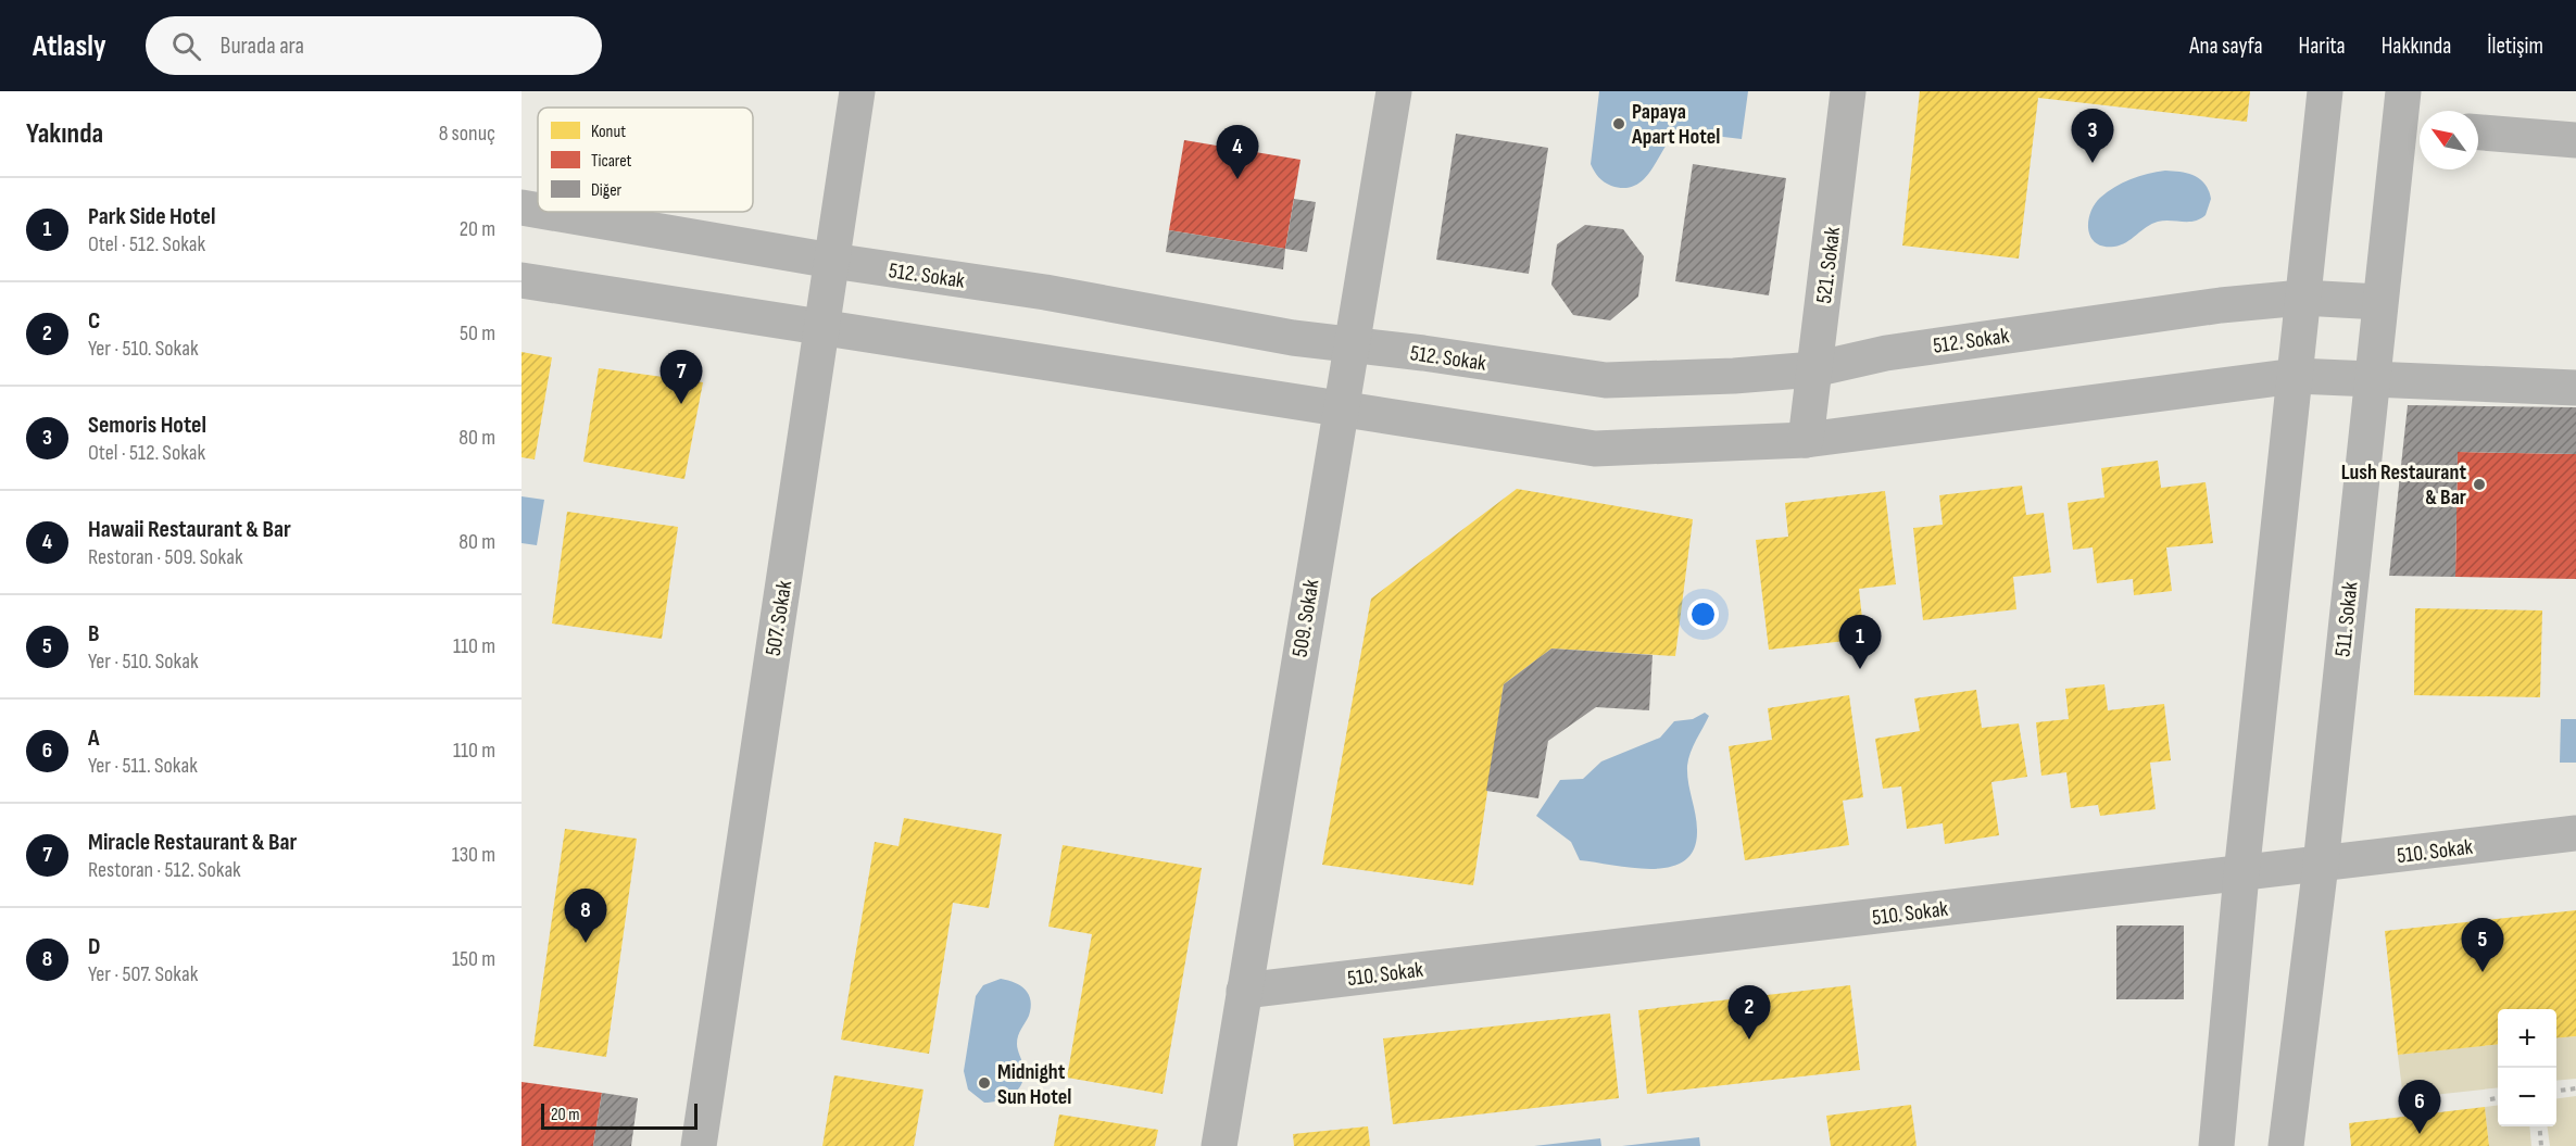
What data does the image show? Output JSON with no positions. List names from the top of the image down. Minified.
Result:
{"streets":{"street":["521. Sokak","512. Sokak","507. Sokak","509. Sokak","511. Sokak","510. Sokak"]},"crossings":[["521. Sokak","512. Sokak"],["512. Sokak","507. Sokak"],["512. Sokak","509. Sokak"],["512. Sokak","511. Sokak"],["509. Sokak","510. Sokak"],["511. Sokak","510. Sokak"]],"places":["Papaya Apart Hotel","Lush Restaurant & Bar","Midnight Sun Hotel"],"legend":["Konut","Ticaret","Diğer"],"scale_bar":"20 m","north":"top left","page":{"header":"Atlasly","search":"Burada ara","nav":["Ana sayfa","Harita","Hakkında","İletişim"],"heading":["Yakında","8 sonuç"],"pins":["3","4","7","1","8","5","2","6"],"list":[{"mark":"1","name":"Park Side Hotel","note":"Otel · 512. Sokak","value":"20 m"},{"mark":"2","name":"C","note":"Yer · 510. Sokak","value":"50 m"},{"mark":"3","name":"Semoris Hotel","note":"Otel · 512. Sokak","value":"80 m"},{"mark":"4","name":"Hawaii Restaurant & Bar","note":"Restoran · 509. Sokak","value":"80 m"},{"mark":"5","name":"B","note":"Yer · 510. Sokak","value":"110 m"},{"mark":"6","name":"A","note":"Yer · 511. Sokak","value":"110 m"},{"mark":"7","name":"Miracle Restaurant & Bar","note":"Restoran · 512. Sokak","value":"130 m"},{"mark":"8","name":"D","note":"Yer · 507. Sokak","value":"150 m"}],"map_buttons":["+","−"],"scale":"20 m"}}
